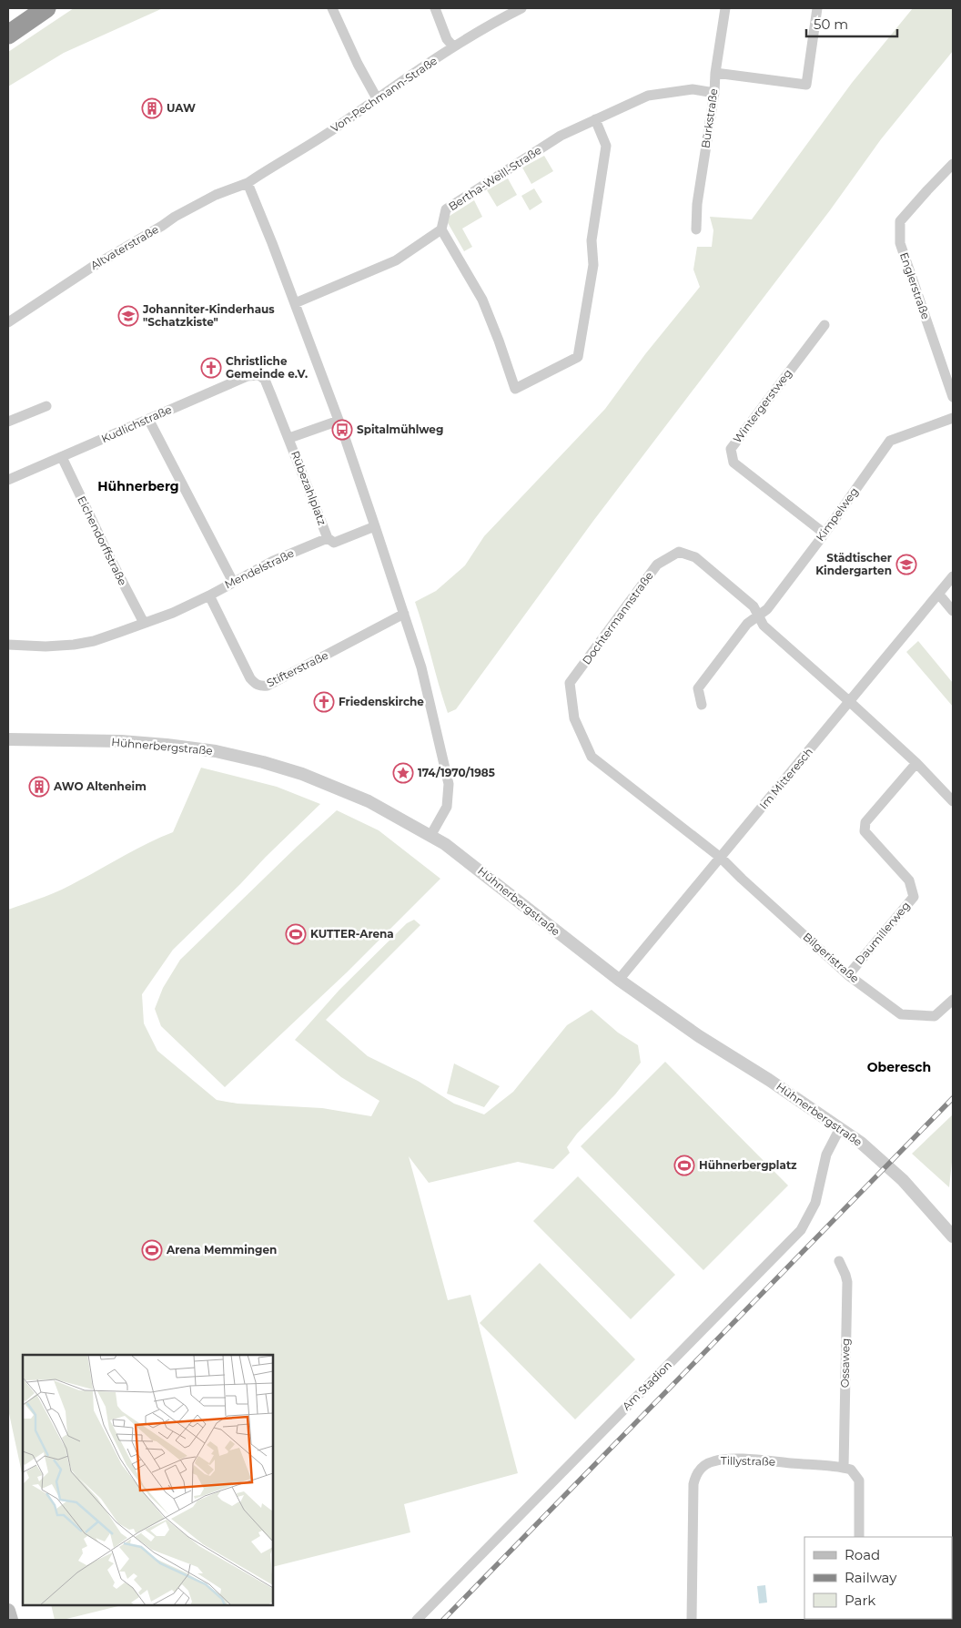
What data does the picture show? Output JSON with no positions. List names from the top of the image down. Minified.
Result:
{"streets":{"street":["Von-Pechmann-Straße","Bürkstraße","Bertha-Weill-Straße","Altvaterstraße","Englerstraße","Wintergerstweg","Kudlichstraße","Rübezahlplatz","Kimpelweg","Eichendorffstraße","Mendelstraße","Dochtermannstraße","Stifterstraße","Hühnerbergstraße","Im Mitteresch","Daumillerweg","Bilgeristraße","Ossaweg","Am Stadion","Tillystraße"]},"crossings":[["Von-Pechmann-Straße","Altvaterstraße"],["Bürkstraße","Bertha-Weill-Straße"],["Wintergerstweg","Kimpelweg"],["Kudlichstraße","Rübezahlplatz"],["Kudlichstraße","Eichendorffstraße"],["Rübezahlplatz","Mendelstraße"],["Kimpelweg","Dochtermannstraße"],["Eichendorffstraße","Mendelstraße"],["Mendelstraße","Stifterstraße"],["Dochtermannstraße","Im Mitteresch"],["Dochtermannstraße","Bilgeristraße"],["Hühnerbergstraße","Im Mitteresch"],["Hühnerbergstraße","Am Stadion"],["Im Mitteresch","Bilgeristraße"],["Daumillerweg","Bilgeristraße"],["Ossaweg","Tillystraße"]],"districts":["Hühnerberg","Oberesch"],"places":{"building":["UAW","AWO Altenheim"],"school or university":["Johanniter-Kinderhaus \"Schatzkiste\"","Städtischer Kindergarten"],"church":["Christliche Gemeinde e.V.","Friedenskirche"],"bus stop":["Spitalmühlweg"],"place":["174/1970/1985"],"sports":["KUTTER-Arena","Hühnerbergplatz","Arena Memmingen"]},"legend":["Road","Railway","Park"],"scale_bar":"50 m"}
